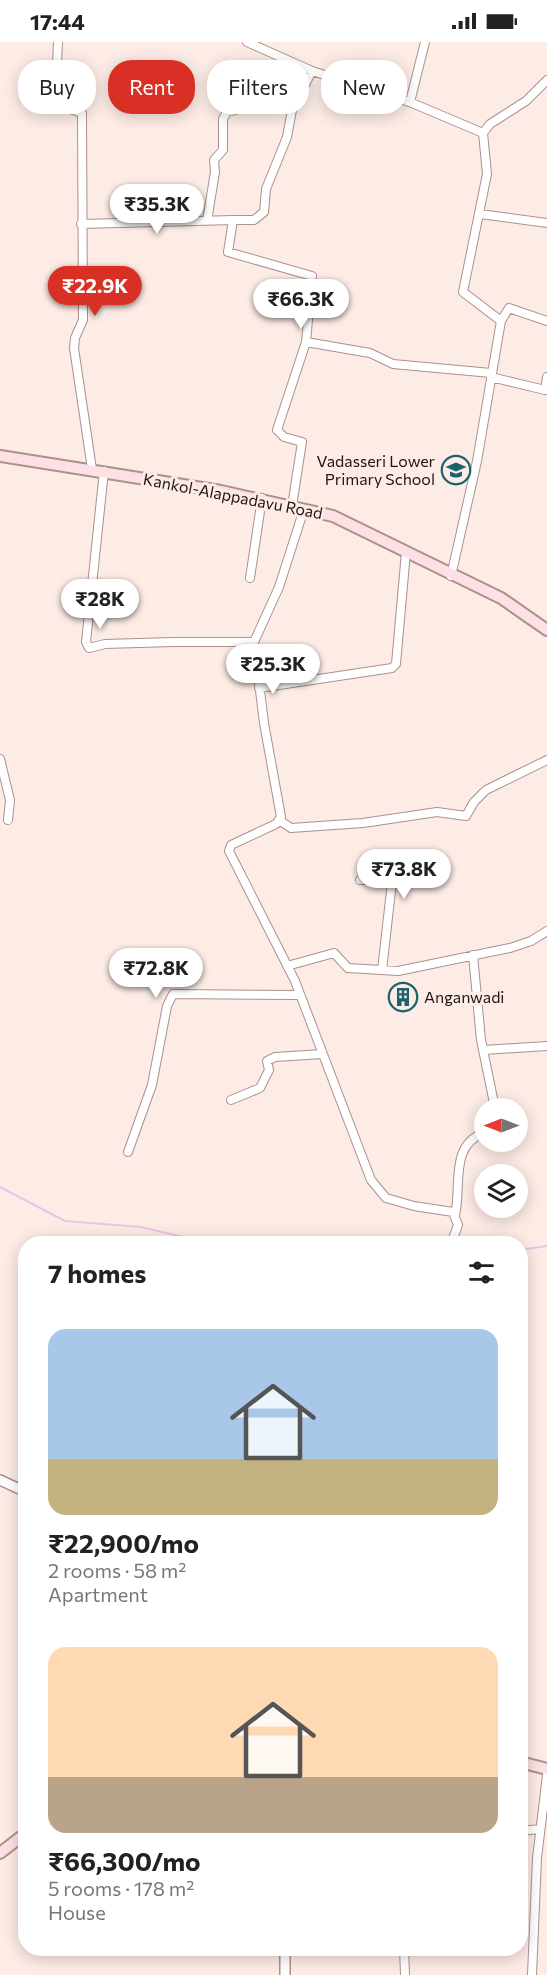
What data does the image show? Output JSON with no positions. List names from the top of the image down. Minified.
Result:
{"streets":{"main road":["Kankol-Alappadavu Road"]},"places":{"school or university":["Vadasseri Lower Primary School"],"building":["Anganwadi"]},"north":"left","page":{"status":"17:44","chip":["Buy","Rent","Filters","New"],"price":["₹35.3K","₹22.9K","₹66.3K","₹28K","₹25.3K","₹73.8K","₹72.8K"],"heading":"7 homes","list":[{"name":"₹22,900/mo","note":"2 rooms · 58 m² · Apartment"},{"name":"₹66,300/mo","note":"5 rooms · 178 m² · House"}]}}
